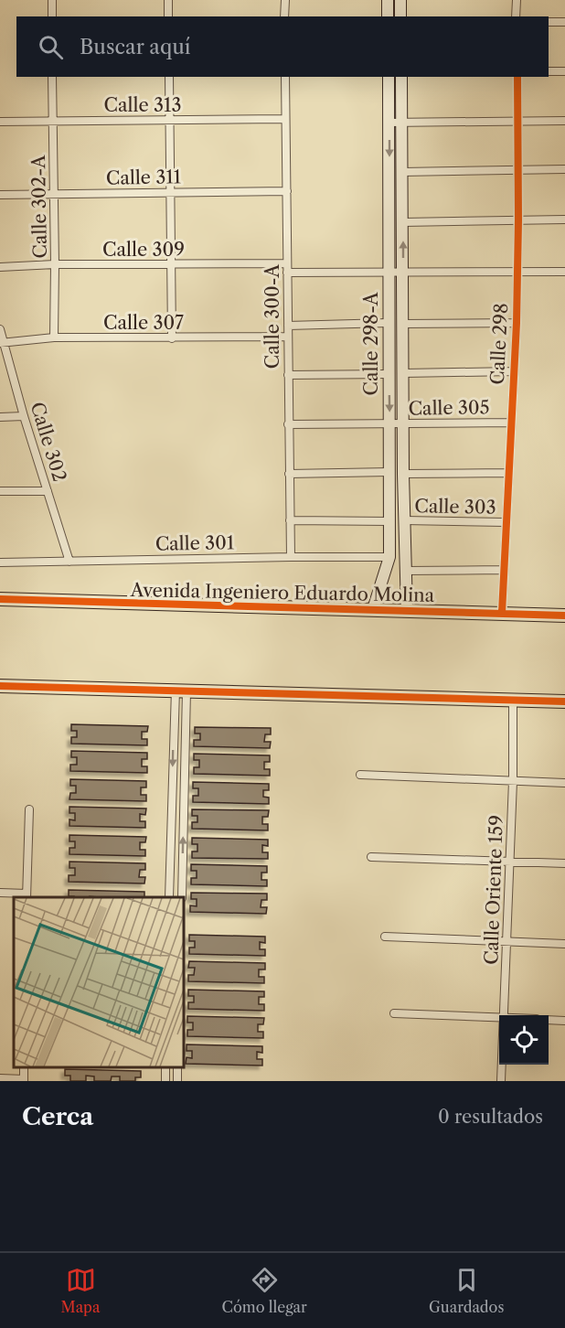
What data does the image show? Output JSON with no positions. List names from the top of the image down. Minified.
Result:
{"streets":{"main road":["Avenida Ingeniero Eduardo Molina"],"street":["Calle 313","Calle 311","Calle 302-A","Calle 309","Calle 300-A","Calle 307","Calle 298-A","Calle 298","Calle 305","Calle 302","Calle 303","Calle 301","Calle Oriente 159"]},"crossings":[["Calle 313","Calle 302-A"],["Calle 313","Calle 300-A"],["Calle 311","Calle 302-A"],["Calle 311","Calle 300-A"],["Calle 302-A","Calle 309"],["Calle 302-A","Calle 307"],["Calle 309","Calle 300-A"],["Calle 300-A","Calle 307"],["Calle 300-A","Calle 305"],["Calle 300-A","Calle 303"],["Calle 300-A","Calle 301"],["Calle 307","Calle 302"],["Calle 298-A","Calle 305"],["Calle 298-A","Calle 303"],["Calle 298-A","Calle 301"],["Calle 298-A","Avenida Ingeniero Eduardo Molina"],["Calle 298","Calle 305"],["Calle 298","Calle 303"],["Calle 298","Avenida Ingeniero Eduardo Molina"],["Calle 302","Calle 301"]],"page":{"search":"Buscar aquí","heading":["Cerca","0 resultados"],"nav":["Mapa","Cómo llegar","Guardados"]}}
